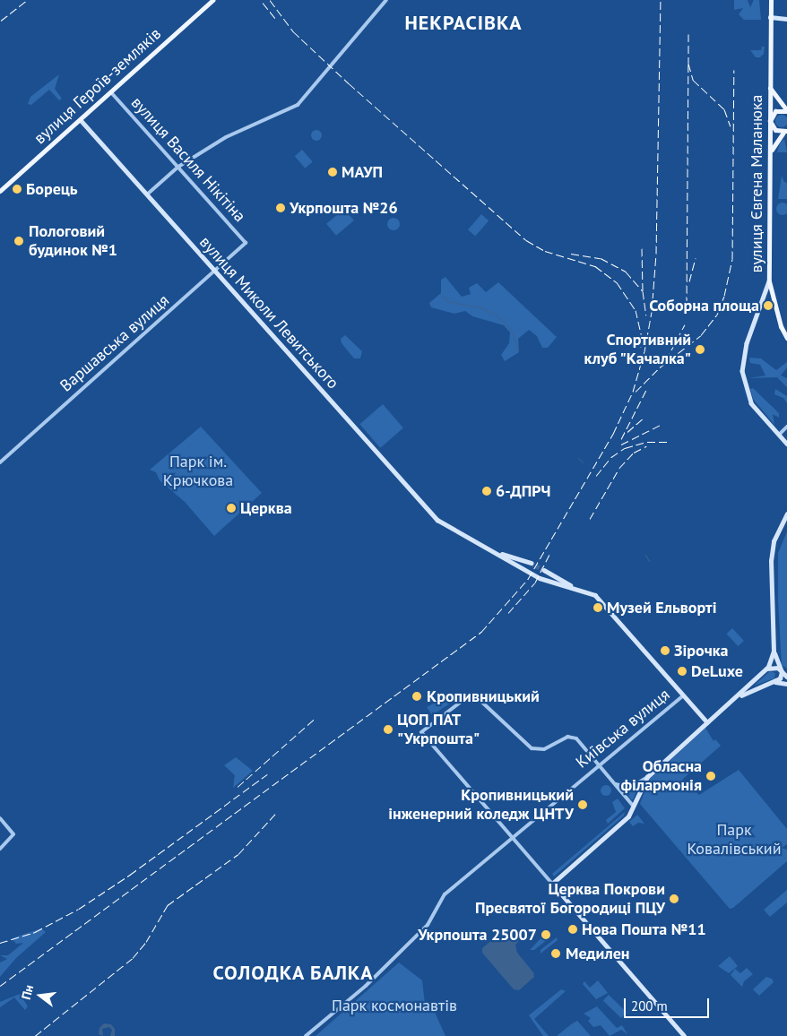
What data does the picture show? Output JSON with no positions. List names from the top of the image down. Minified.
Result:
{"streets":{"main road":["вулиця Героїв-земляків","вулиця Євгена Маланюка","вулиця Миколи Левитського"],"street":["вулиця Василя Нікітіна","Варшавська вулиця","Київська вулиця"]},"crossings":[["вулиця Героїв-земляків","вулиця Василя Нікітіна"],["вулиця Героїв-земляків","вулиця Миколи Левитського"],["вулиця Василя Нікітіна","Варшавська вулиця"],["вулиця Миколи Левитського","Варшавська вулиця"]],"districts":["НЕКРАСІВКА","СОЛОДКА БАЛКА"],"parks":["Парк ім. Крючкова","Парк Ковалівський","Парк космонавтів"],"places":["МАУП","Борець","Укрпошта №26","Пологовий будинок №1","Соборна площа","Спортивний клуб \"Качалка\"","6-ДПРЧ","Церква","Музей Ельворті","Зірочка","DeLuxe","Кропивницький","ЦОП ПАТ \"Укрпошта\"","Обласна філармонія","Кропивницький інженерний коледж ЦНТУ","Церква Покрови Пресвятої Богородиці ПЦУ","Нова Пошта №11","Укрпошта 25007","Медилен"],"scale_bar":"200 m","north":"left"}
